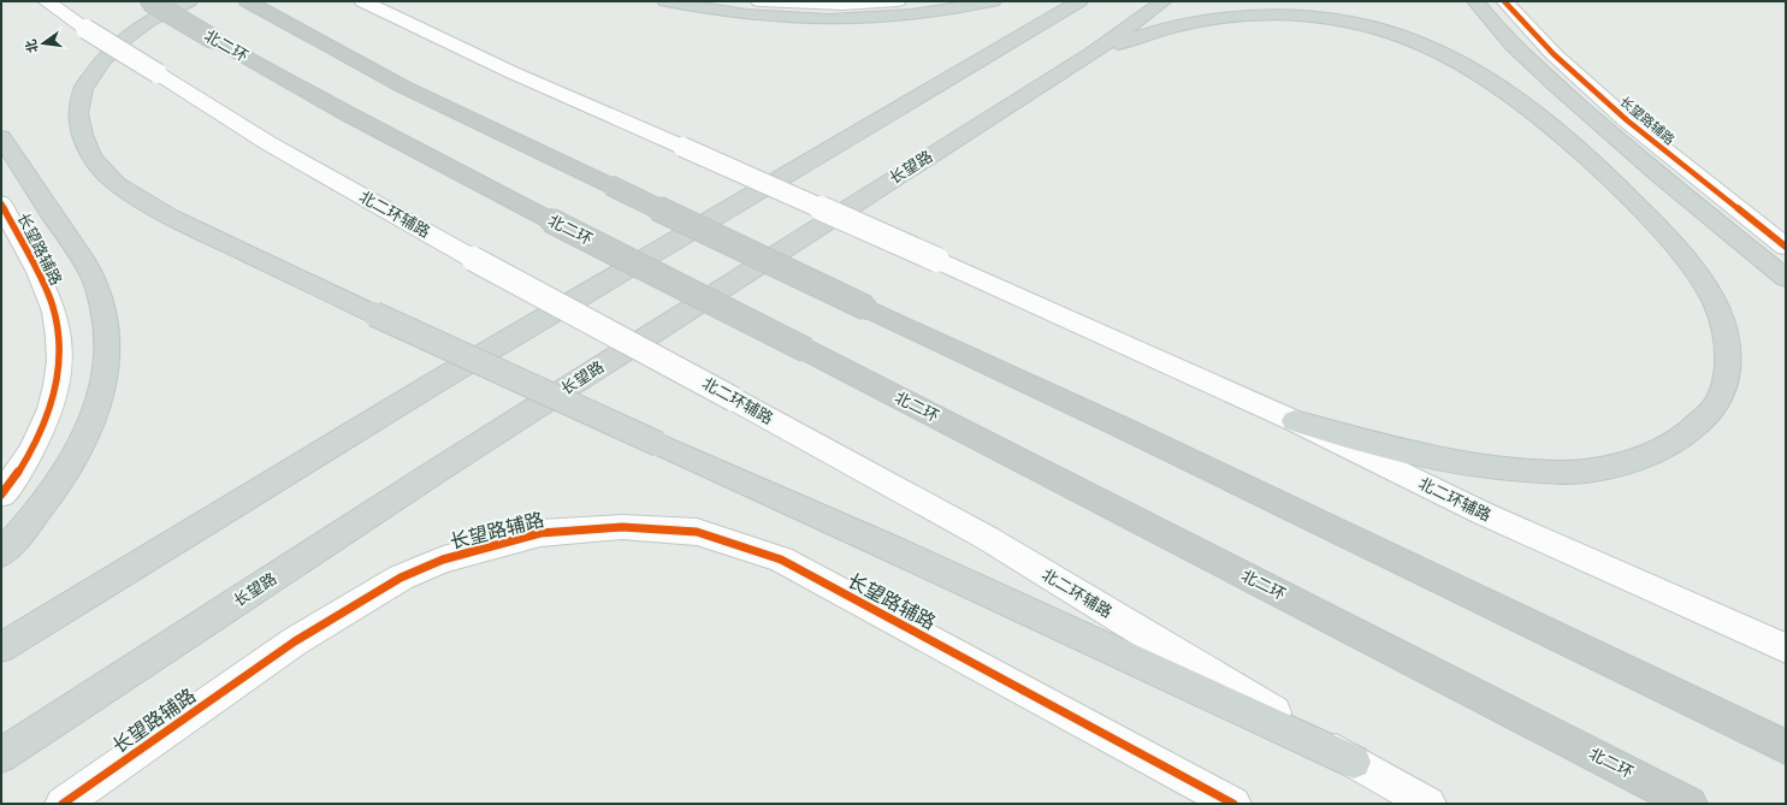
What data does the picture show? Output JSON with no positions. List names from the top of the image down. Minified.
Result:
{"streets":{"highway":["北二环"],"main road":["长望路辅路","长望路","北二环辅路"]},"north":"left"}
